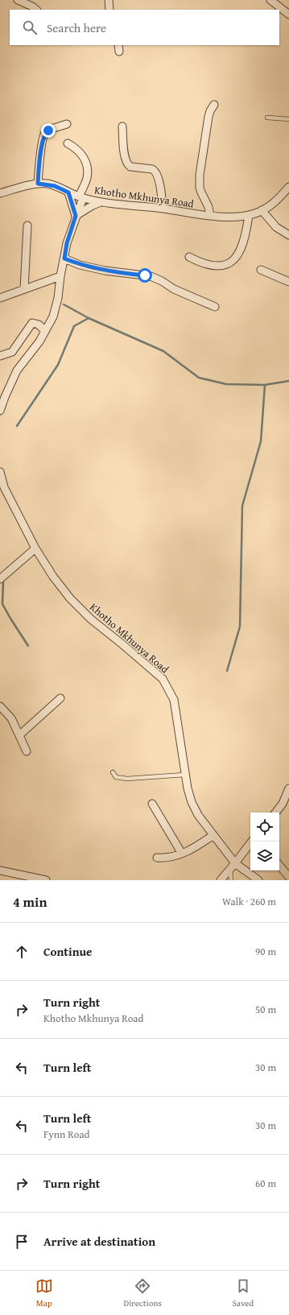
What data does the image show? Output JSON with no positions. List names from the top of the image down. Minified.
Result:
{"streets":{"street":["Khotho Mkhunya Road"]},"page":{"search":"Search here","heading":["4 min","Walk · 260 m"],"list":[["Continue","90 m"],["Turn right","Khotho Mkhunya Road","50 m"],["Turn left","30 m"],["Turn left","Fynn Road","30 m"],["Turn right","60 m"],"Arrive at destination"],"nav":["Map","Directions","Saved"]}}
